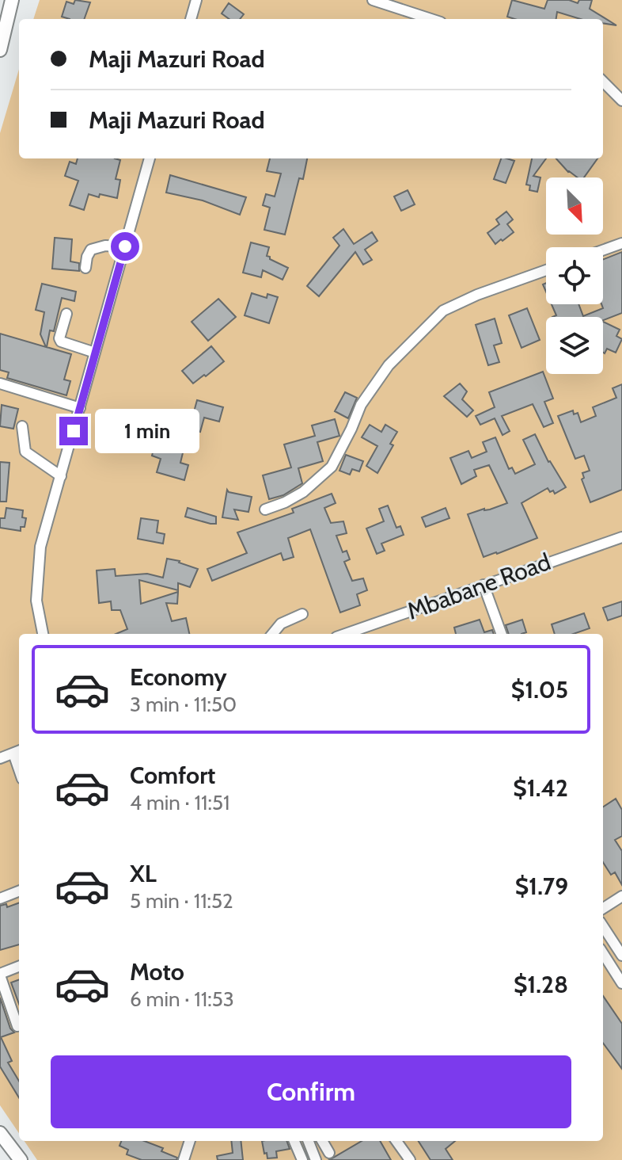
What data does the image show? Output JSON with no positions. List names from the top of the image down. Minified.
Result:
{"streets":{"street":["Mbabane Road"]},"north":"bottom right","page":{"banner":["Maji Mazuri Road","Maji Mazuri Road"],"bubble":"1 min","list":[{"name":"Economy","note":"3 min · 11:50","value":"$1.05"},{"name":"Comfort","note":"4 min · 11:51","value":"$1.42"},{"name":"XL","note":"5 min · 11:52","value":"$1.79"},{"name":"Moto","note":"6 min · 11:53","value":"$1.28"}],"buttons":"Confirm"}}
